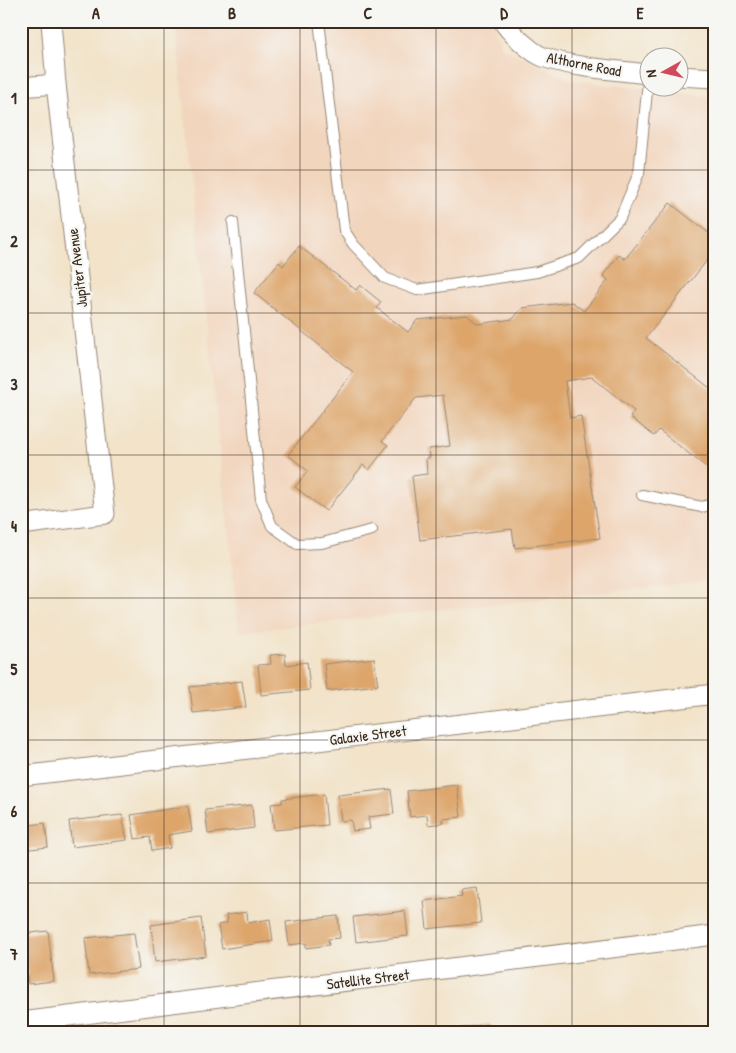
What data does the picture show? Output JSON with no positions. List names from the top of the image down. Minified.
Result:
{"streets":{"street":["Althorne Road","Jupiter Avenue","Galaxie Street","Satellite Street"]},"north":"left","grid":{"columns":["A","B","C","D","E"],"rows":["1","2","3","4","5","6","7"]}}
